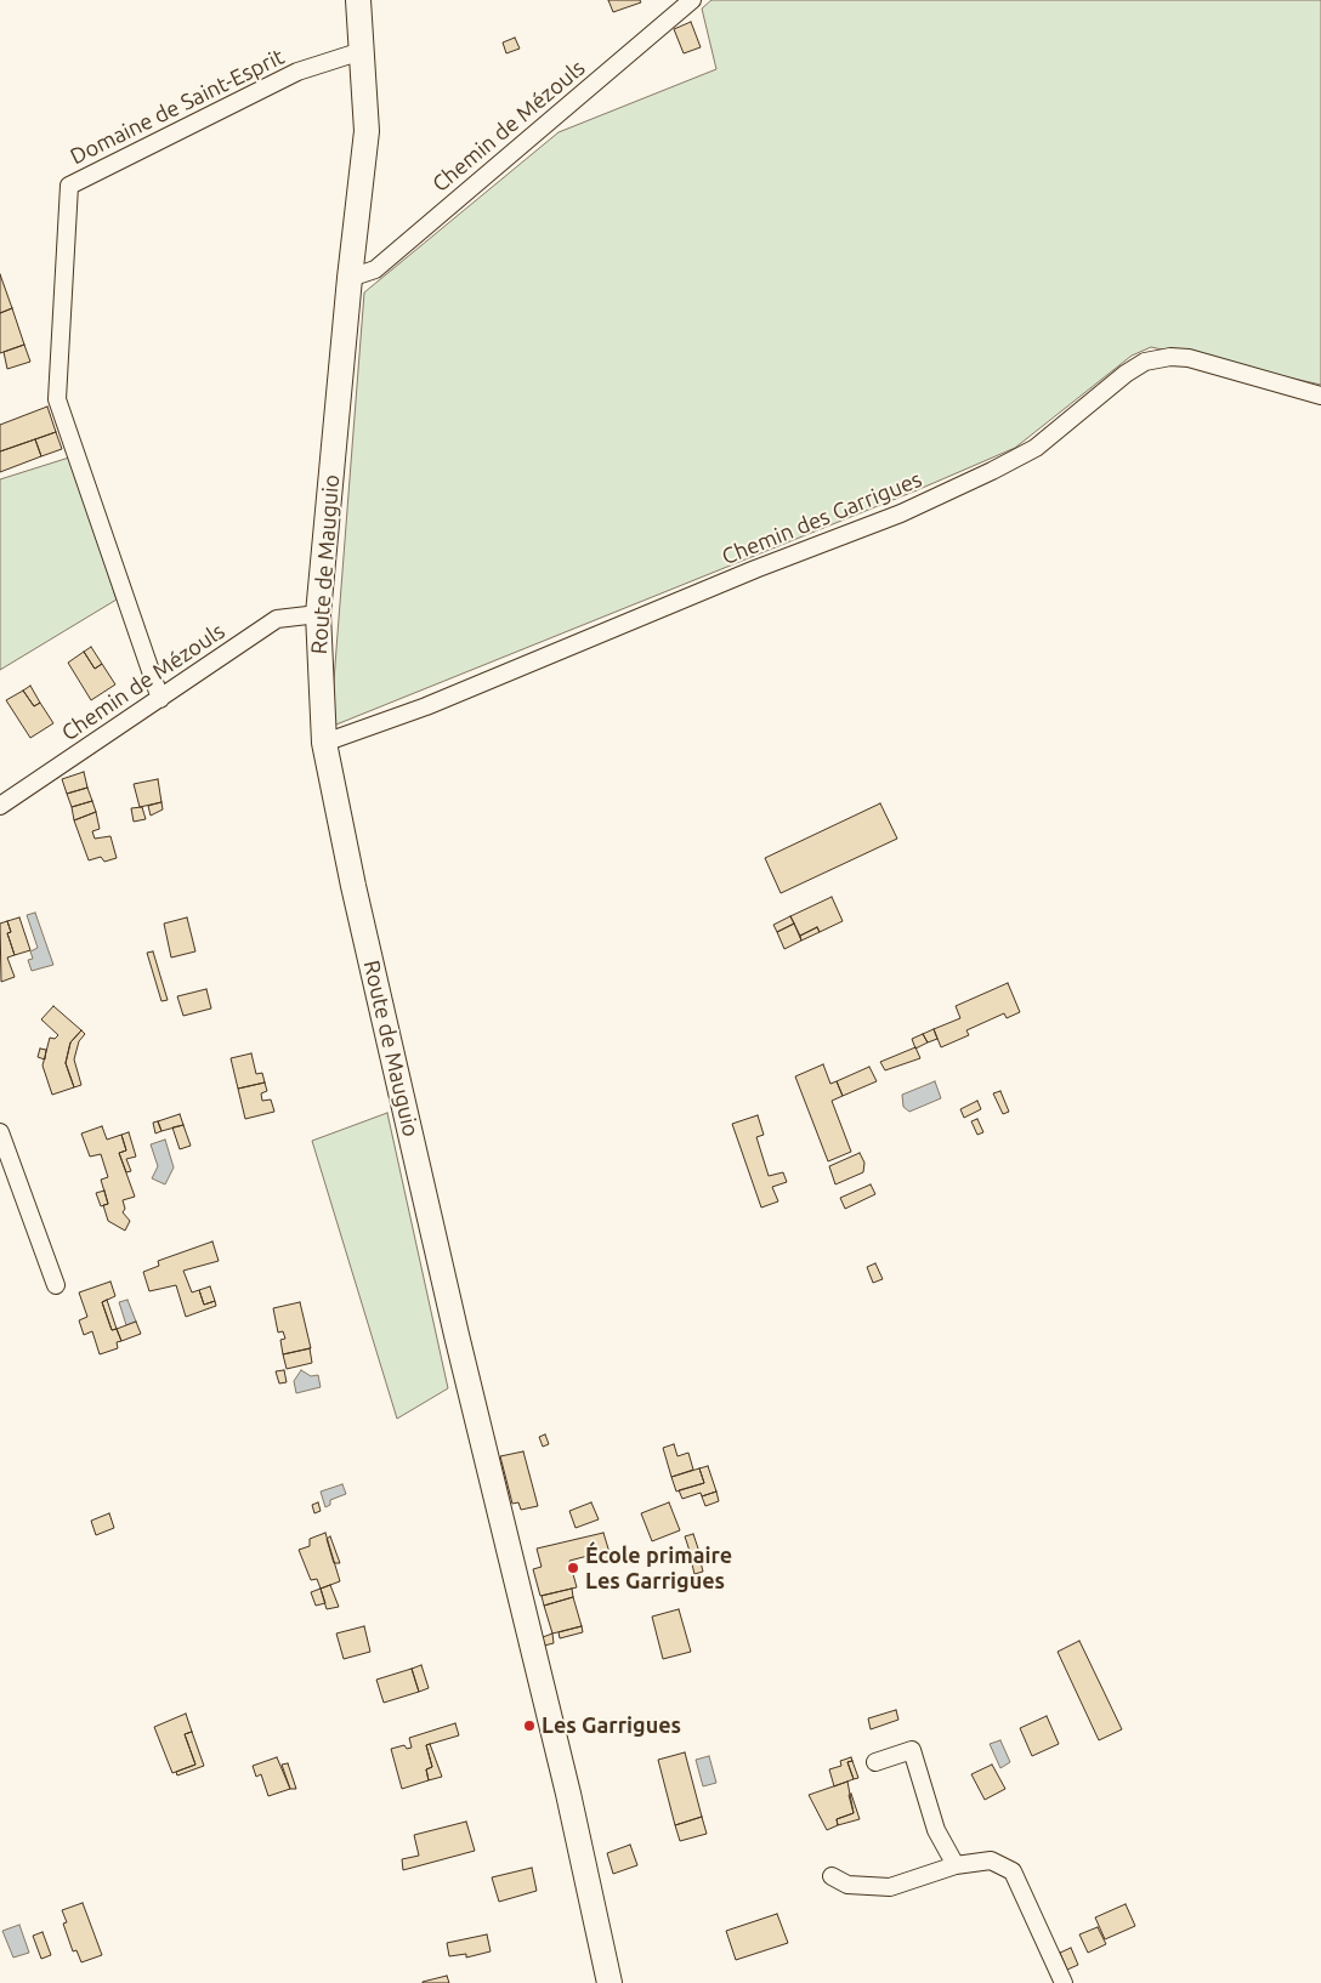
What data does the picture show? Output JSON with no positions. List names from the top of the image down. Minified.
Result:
{"streets":{"street":["Domaine de Saint-Esprit","Chemin de Mézouls","Chemin des Garrigues","Route de Mauguio"]},"crossings":[["Domaine de Saint-Esprit","Chemin de Mézouls"],["Domaine de Saint-Esprit","Route de Mauguio"],["Chemin de Mézouls","Route de Mauguio"],["Chemin des Garrigues","Route de Mauguio"]],"places":["École primaire Les Garrigues","Les Garrigues"]}
